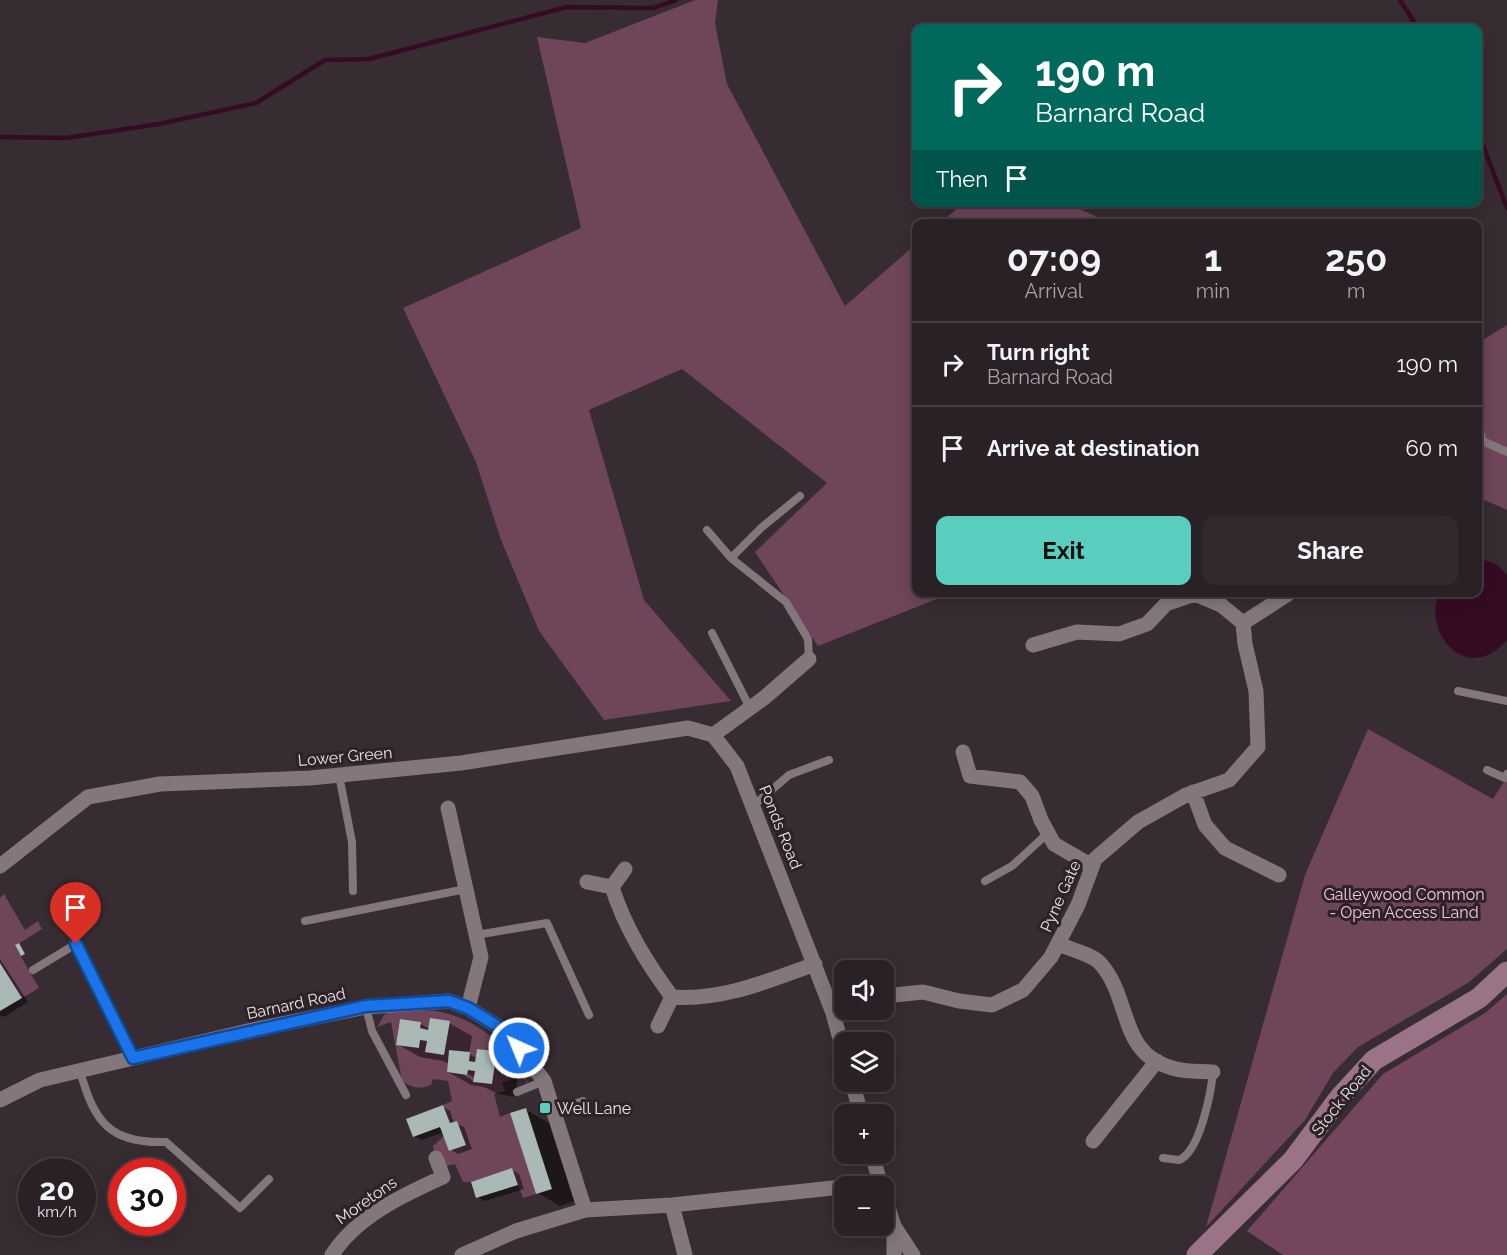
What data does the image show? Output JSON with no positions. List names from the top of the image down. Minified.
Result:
{"streets":{"main road":["Stock Road"],"street":["Lower Green","Ponds Road","Pyne Gate","Barnard Road","Moretons"]},"crossings":[["Lower Green","Ponds Road"]],"parks":["Galleywood Common - Open Access Land"],"places":{"transit":["Well Lane"]},"page":{"turn":["190 m","Barnard Road"],"then":"Then","eta":["07:09","Arrival","1","min","250","m"],"list":[{"name":"Turn right","note":"Barnard Road","value":"190 m"},{"name":"Arrive at destination","value":"60 m"}],"buttons":["Exit","Share"],"map_buttons":["+","−"],"speed":"20 km/h","limit":"30"}}
